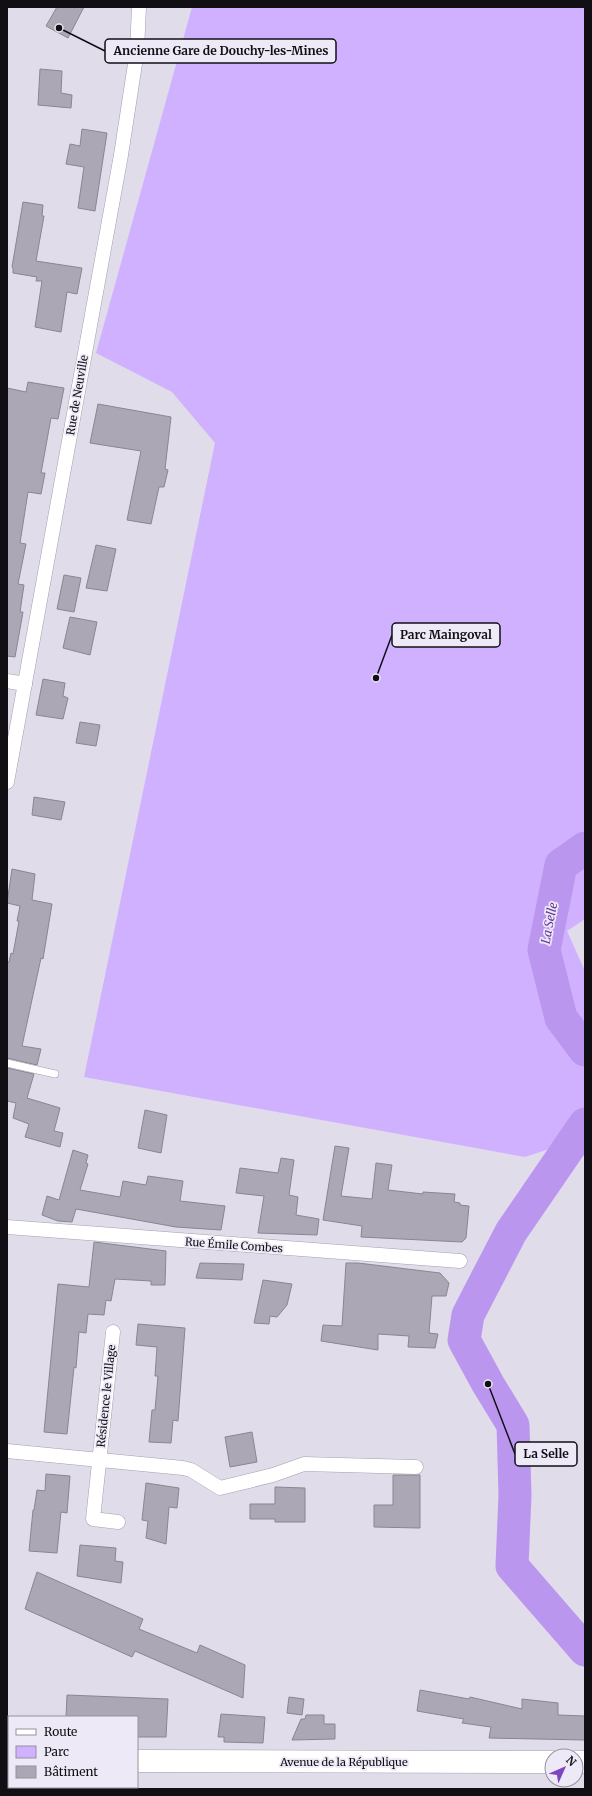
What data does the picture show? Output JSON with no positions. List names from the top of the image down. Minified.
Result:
{"streets":{"main road":["Avenue de la République"],"street":["Rue de Neuville","Rue Émile Combes","Résidence le Village"]},"water":["La Selle"],"places":["Ancienne Gare de Douchy-les-Mines","Parc Maingoval","La Selle"],"legend":["Route","Parc","Bâtiment"],"north":"top right"}
